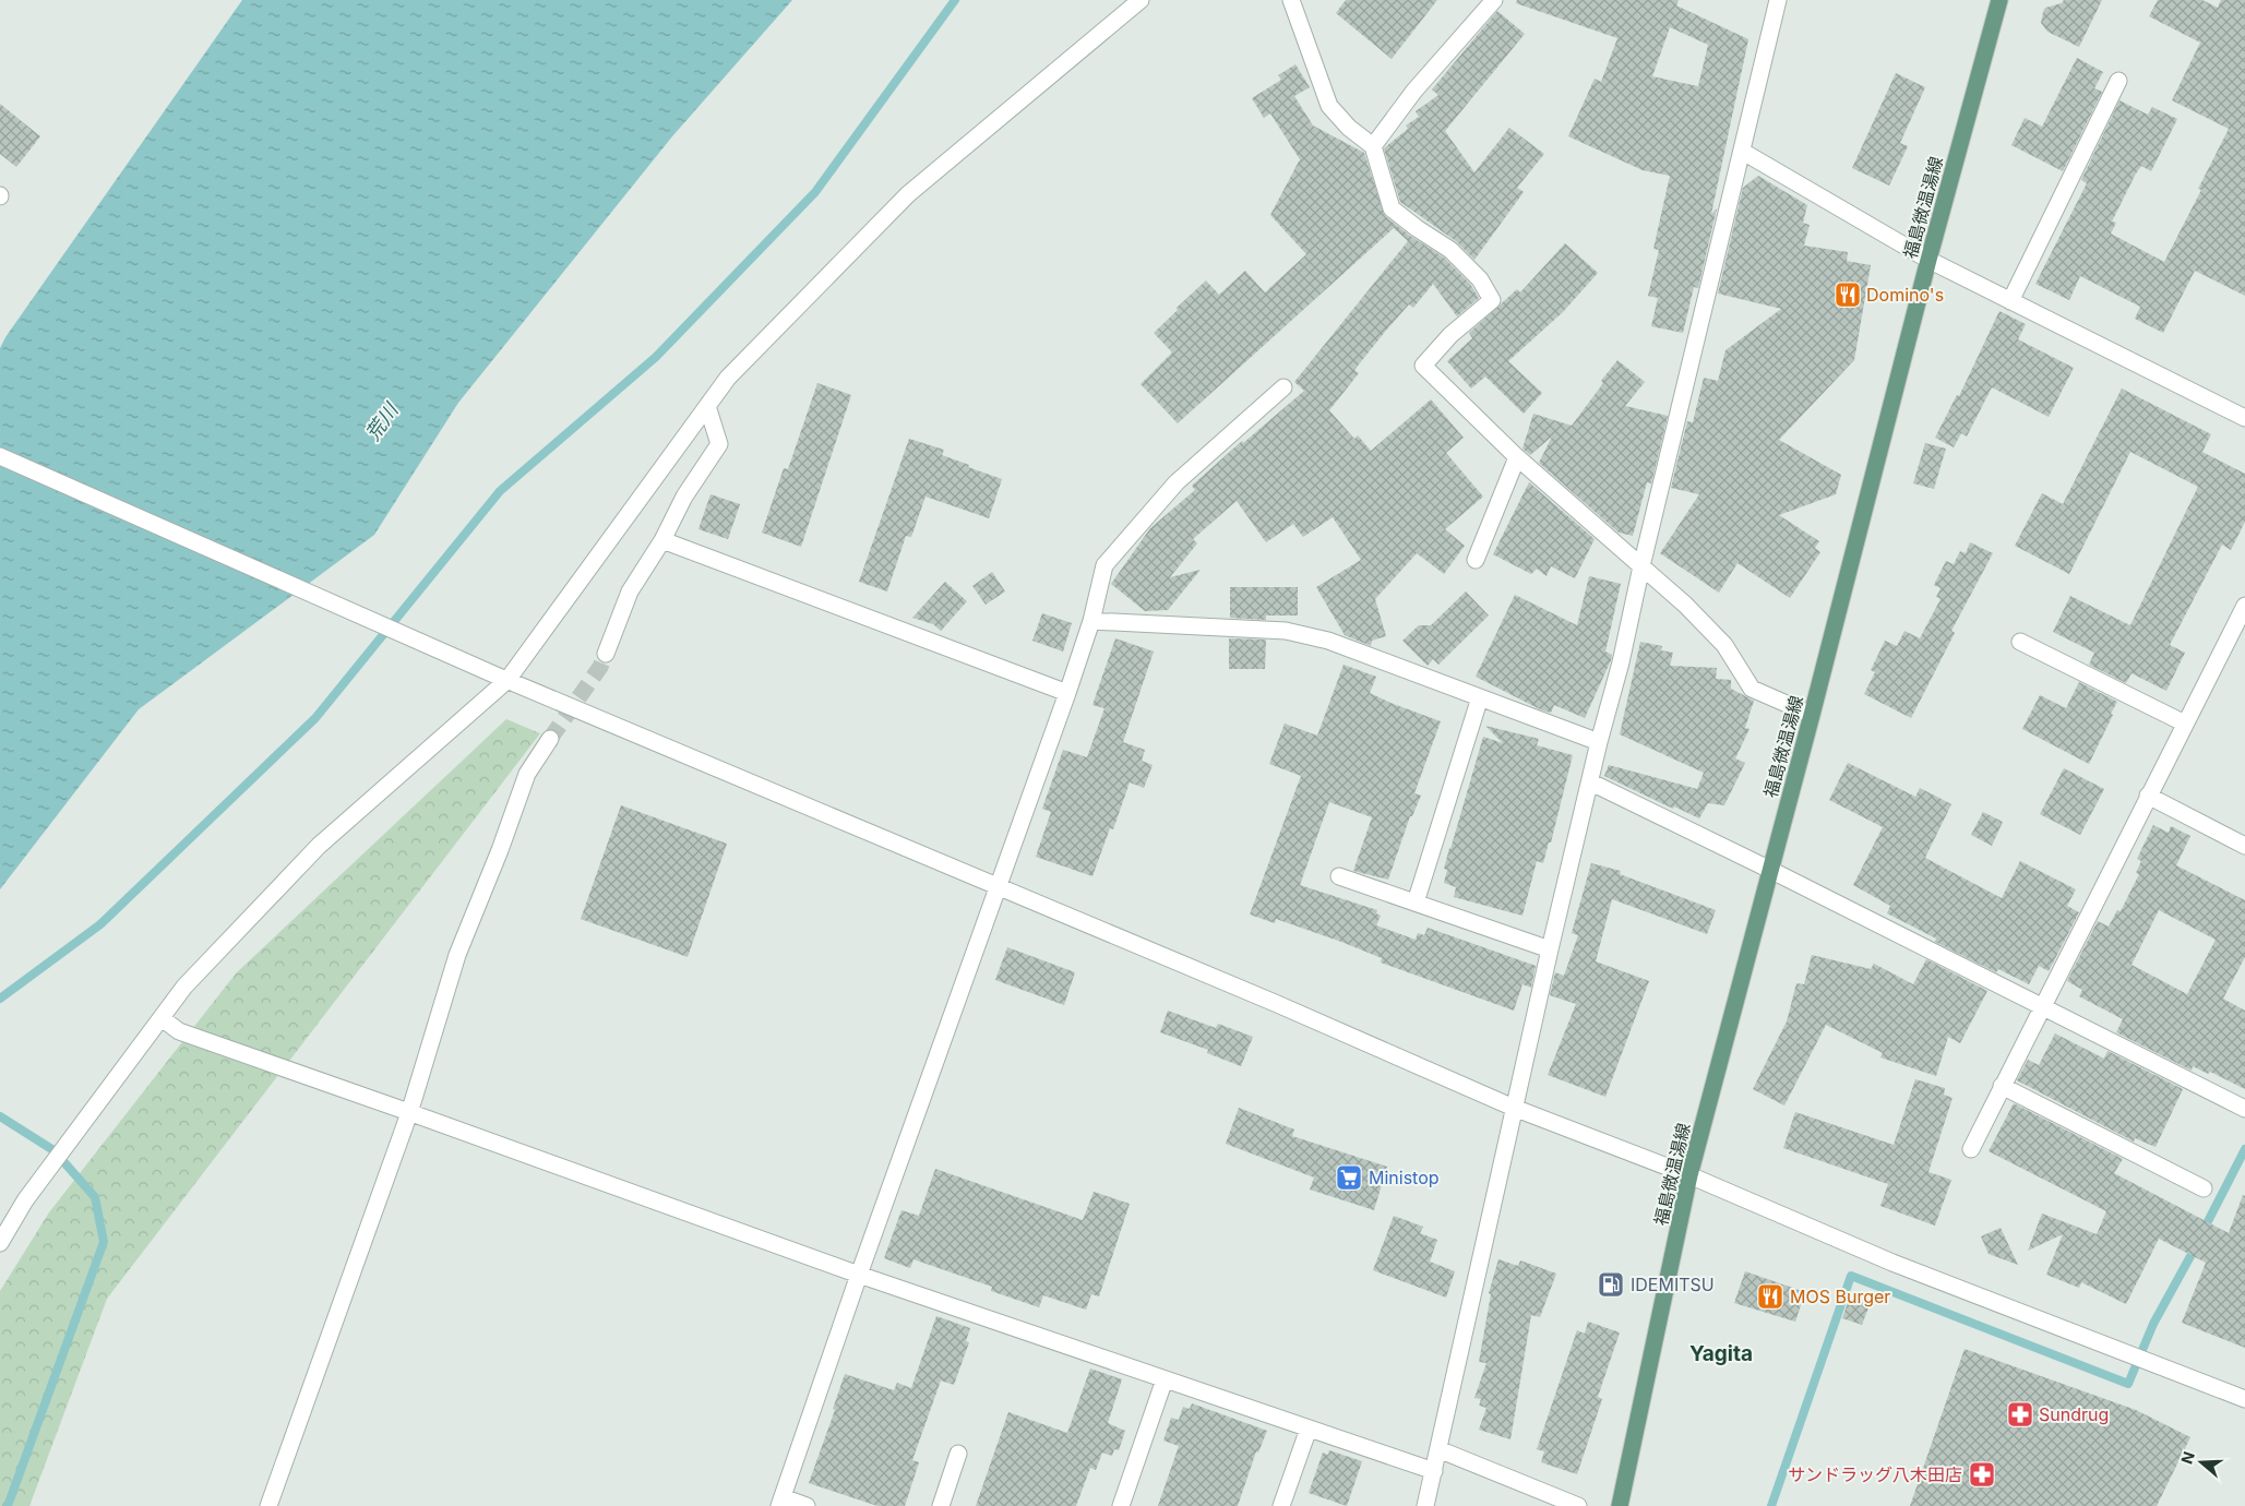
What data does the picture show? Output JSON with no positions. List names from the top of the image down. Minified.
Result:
{"streets":{"main road":["福島微温湯線"]},"districts":["Yagita"],"water":["荒川"],"places":{"restaurant":["Domino's","MOS Burger"],"supermarket":["Ministop"],"fuel station":["IDEMITSU"],"pharmacy":["Sundrug","サンドラッグ八木田店"]},"north":"left"}
